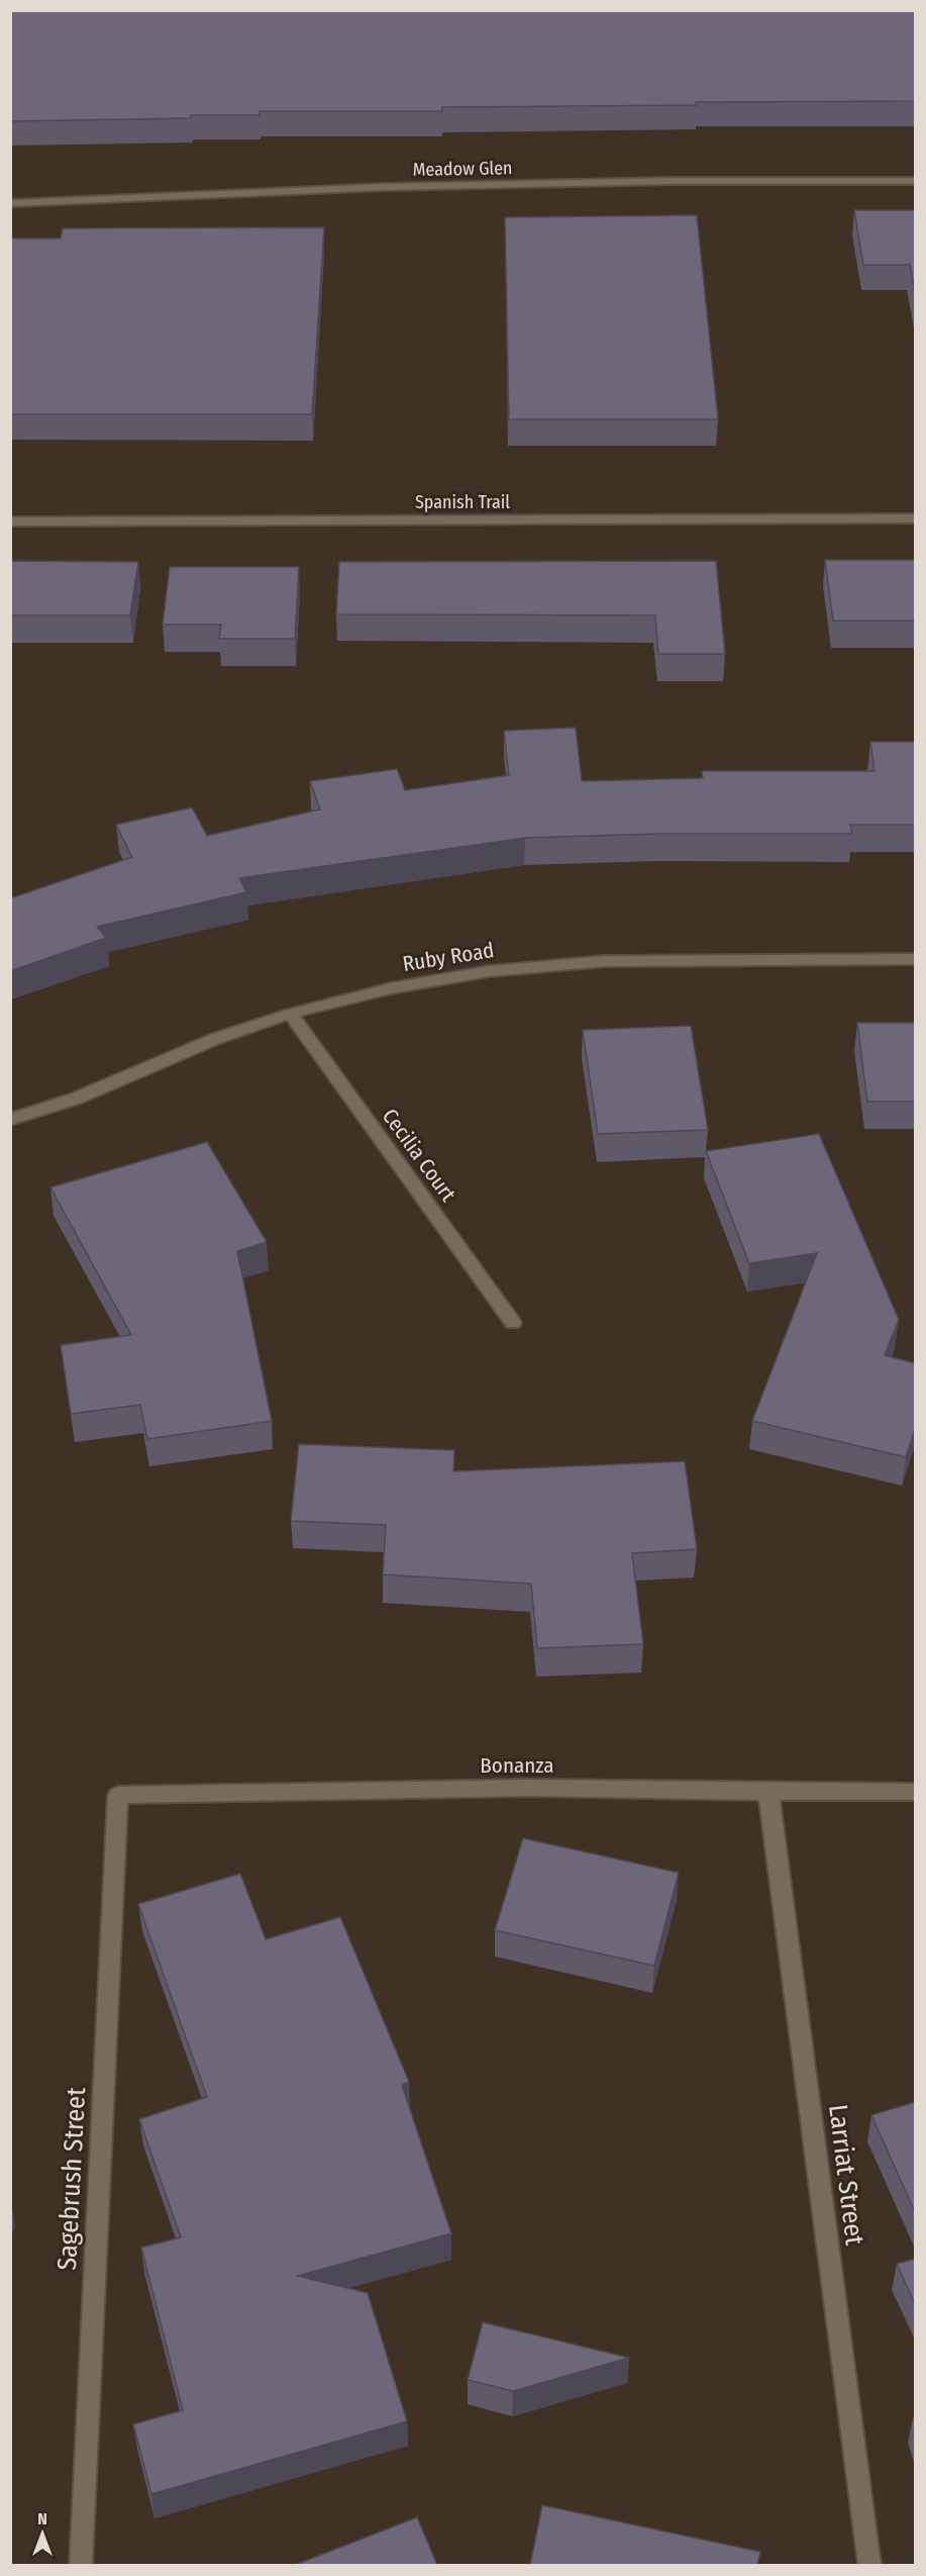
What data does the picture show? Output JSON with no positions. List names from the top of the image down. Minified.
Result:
{"streets":{"street":["Meadow Glen","Spanish Trail","Ruby Road","Cecilia Court","Bonanza","Larriat Street","Sagebrush Street"]},"crossings":[["Ruby Road","Cecilia Court"],["Bonanza","Larriat Street"],["Bonanza","Sagebrush Street"]],"north":"top"}
